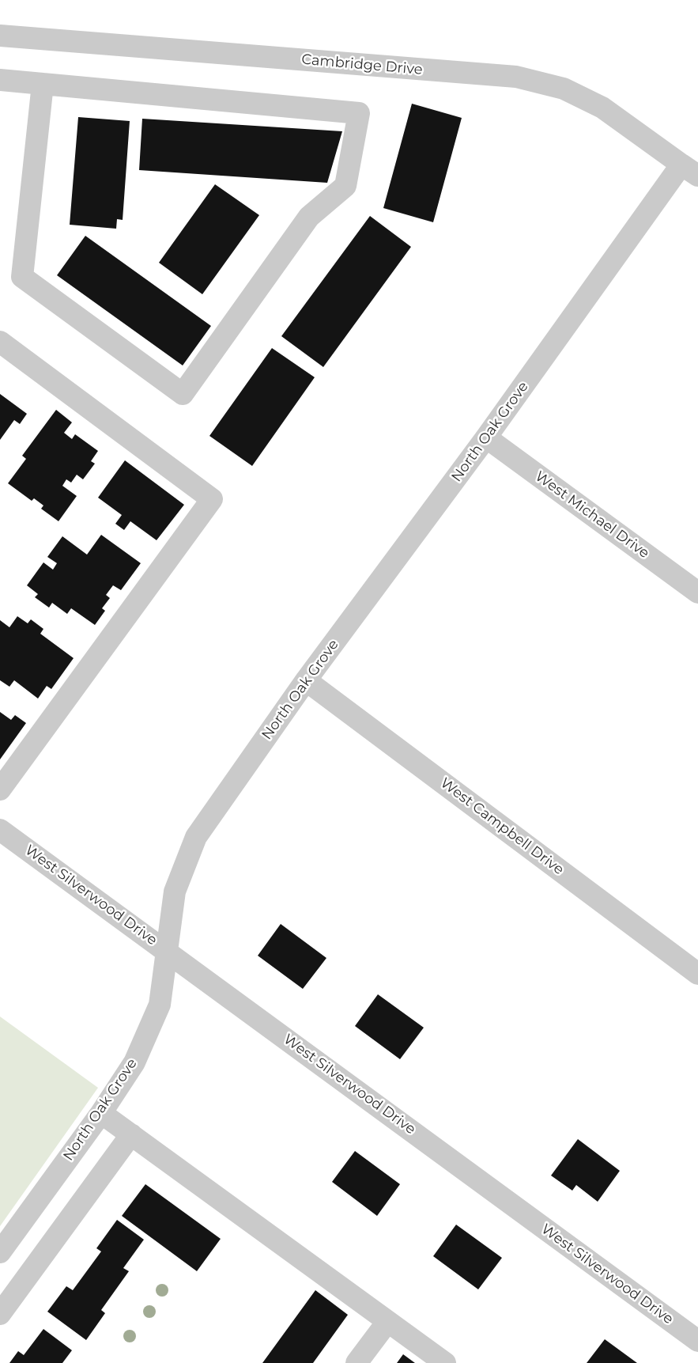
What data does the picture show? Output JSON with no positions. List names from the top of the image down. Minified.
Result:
{"streets":{"street":["Cambridge Drive","North Oak Grove","West Michael Drive","West Campbell Drive","West Silverwood Drive"]},"crossings":[["Cambridge Drive","North Oak Grove"],["North Oak Grove","West Michael Drive"],["North Oak Grove","West Campbell Drive"],["North Oak Grove","West Silverwood Drive"]]}
